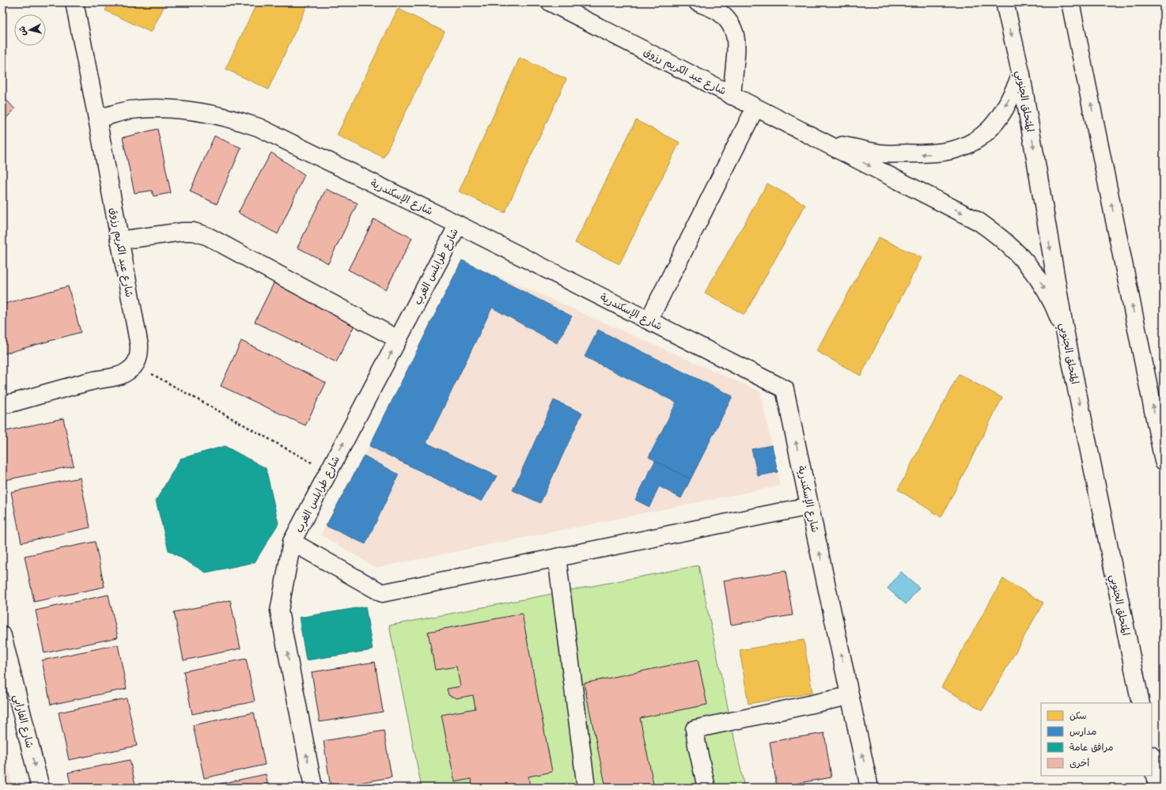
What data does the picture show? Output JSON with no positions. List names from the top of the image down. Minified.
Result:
{"streets":{"main road":["شارع عبد الكريم رزوق","المتحلق الجنوبي","شارع الإسكندرية","شارع طرابلس الغرب","شارع الفارابي"]},"crossings":[["شارع عبد الكريم رزوق","المتحلق الجنوبي"],["شارع عبد الكريم رزوق","شارع الإسكندرية"],["شارع الإسكندرية","شارع طرابلس الغرب"]],"one_way":["شارع الإسكندرية","شارع طرابلس الغرب","شارع الفارابي"],"legend":["سكن","مدارس","مرافق عامة","أخرى"],"north":"left"}
